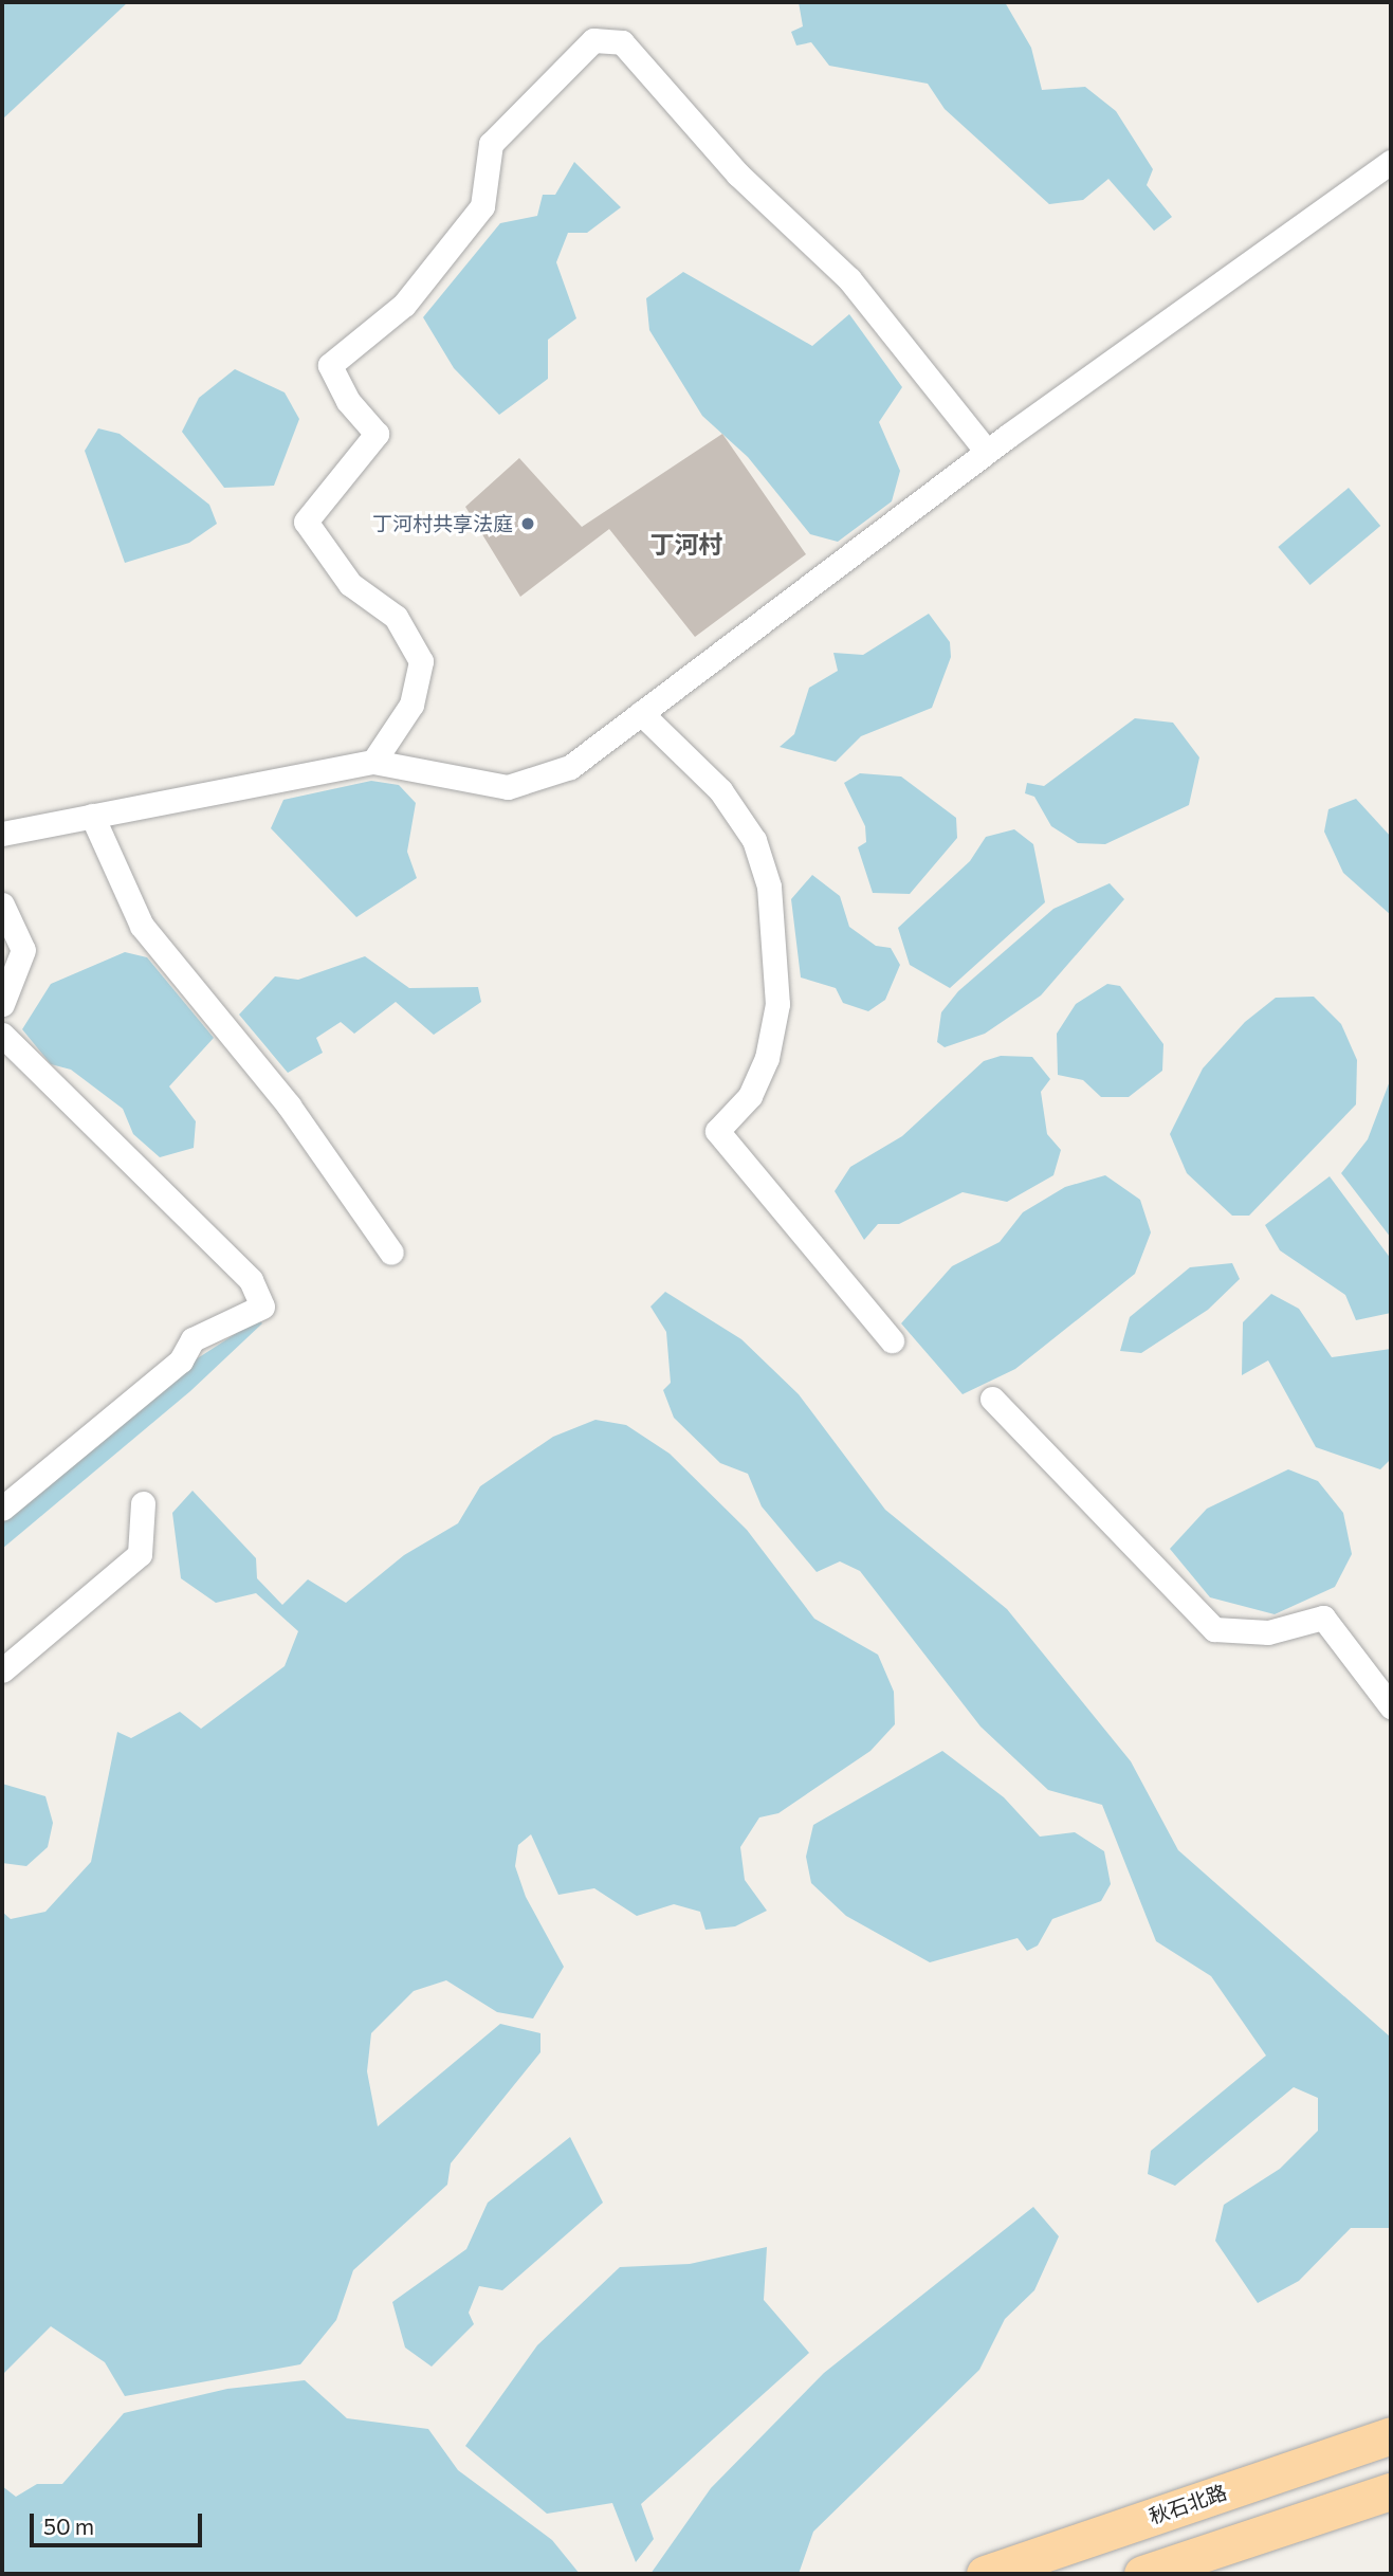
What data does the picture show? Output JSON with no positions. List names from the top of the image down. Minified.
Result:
{"streets":{"main road":["秋石北路"]},"districts":["丁河村"],"places":["丁河村共享法庭"],"scale_bar":"50 m"}
